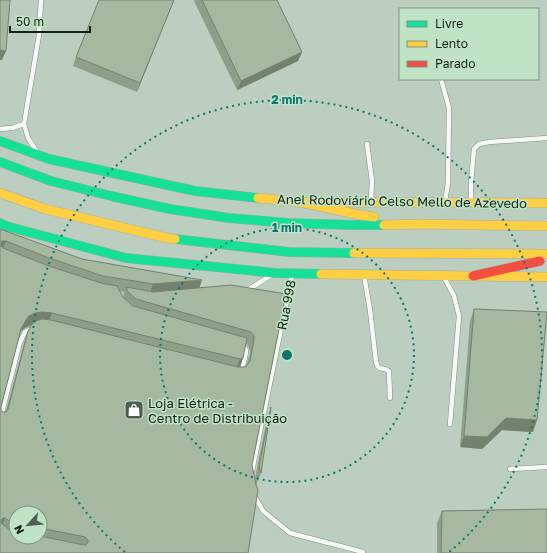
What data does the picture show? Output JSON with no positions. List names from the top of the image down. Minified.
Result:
{"streets":{"main road":["Anel Rodoviário Celso Mello de Azevedo"],"lane":["Rua 998"]},"places":{"shop":["Loja Elétrica - Centro de Distribuição"]},"legend":["Livre","Lento","Parado"],"scale_bar":"50 m","north":"bottom left","rings":["2 min","1 min"]}
